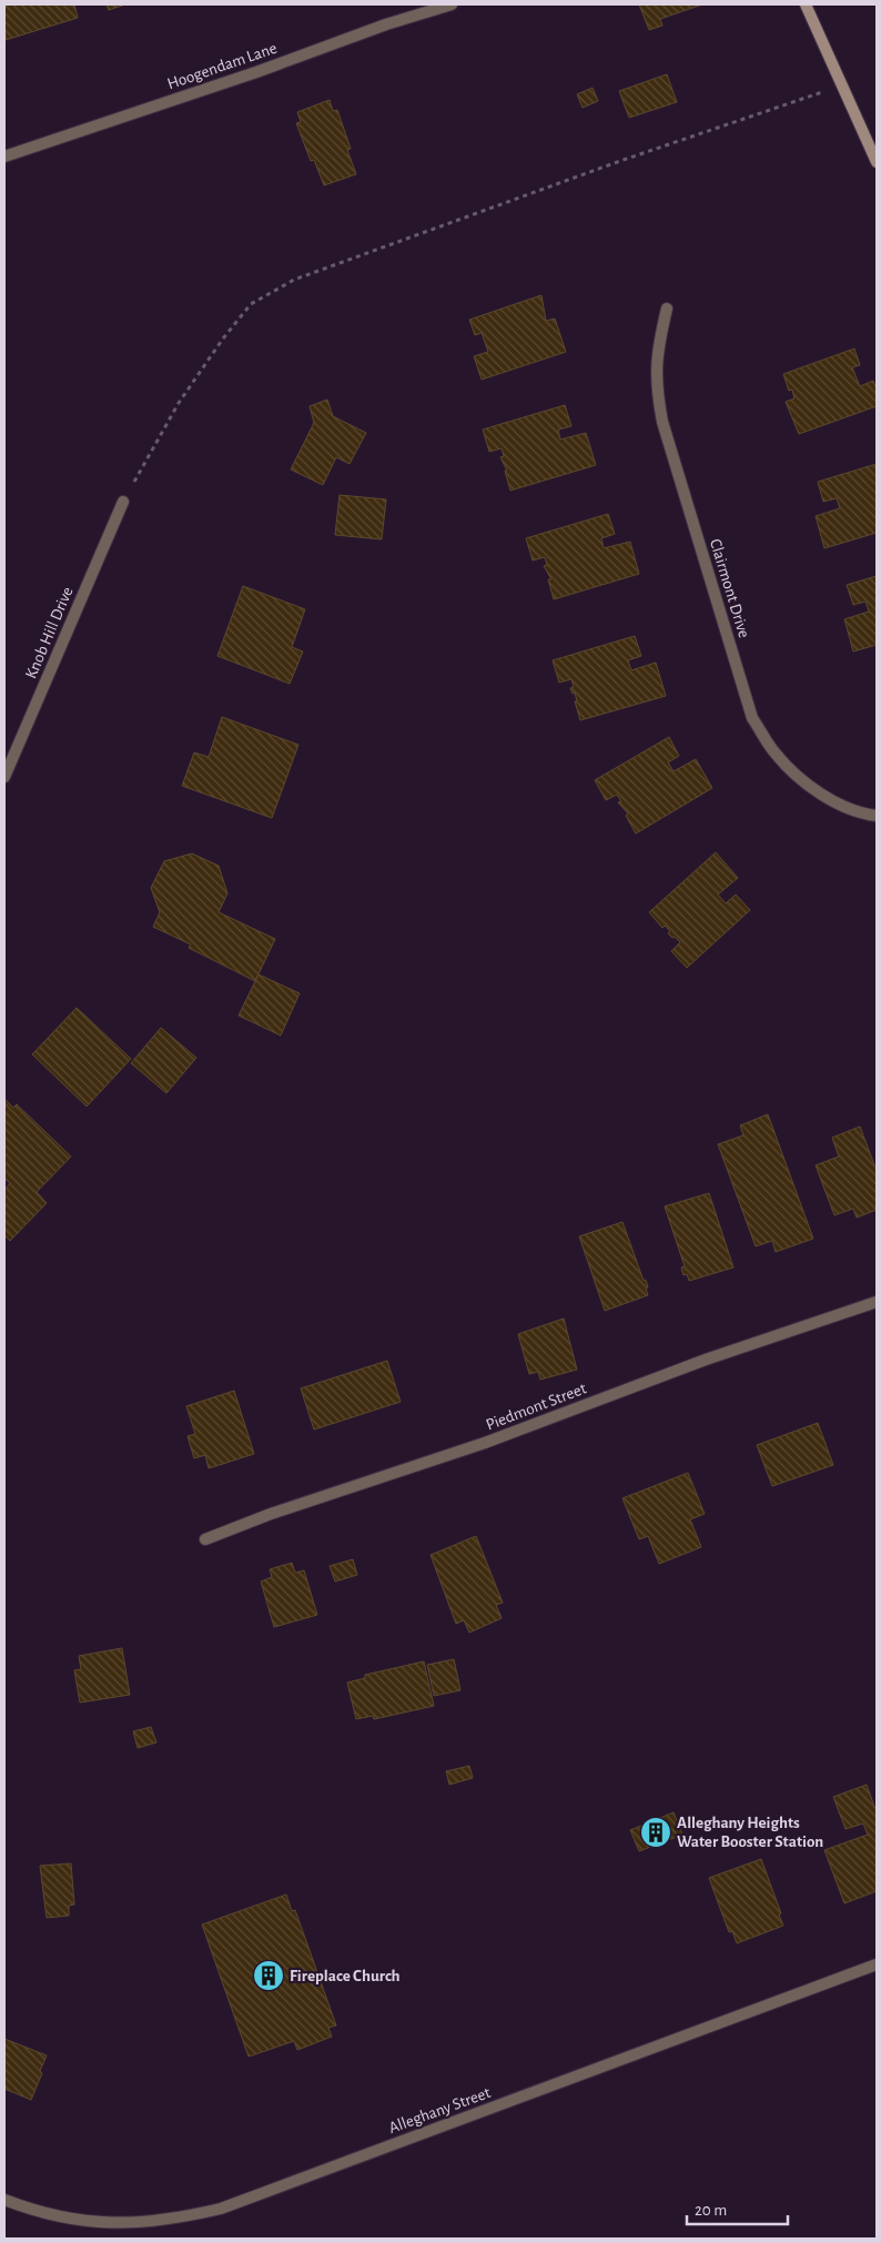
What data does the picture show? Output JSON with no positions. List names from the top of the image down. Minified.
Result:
{"streets":{"street":["Hoogendam Lane","Clairmont Drive","Knob Hill Drive","Piedmont Street","Alleghany Street"]},"places":{"building":["Alleghany Heights Water Booster Station","Fireplace Church"]},"scale_bar":"20 m"}
